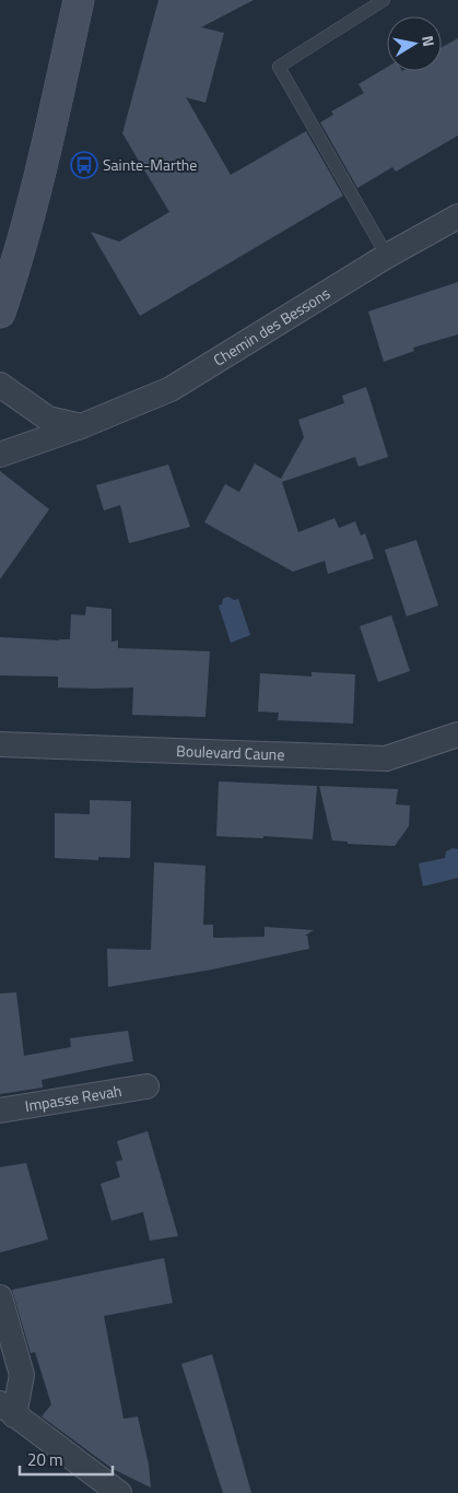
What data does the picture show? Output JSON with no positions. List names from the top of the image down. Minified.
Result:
{"streets":{"street":["Chemin des Bessons","Boulevard Caune","Impasse Revah"]},"places":{"bus stop":["Sainte-Marthe"]},"scale_bar":"20 m","north":"right"}
